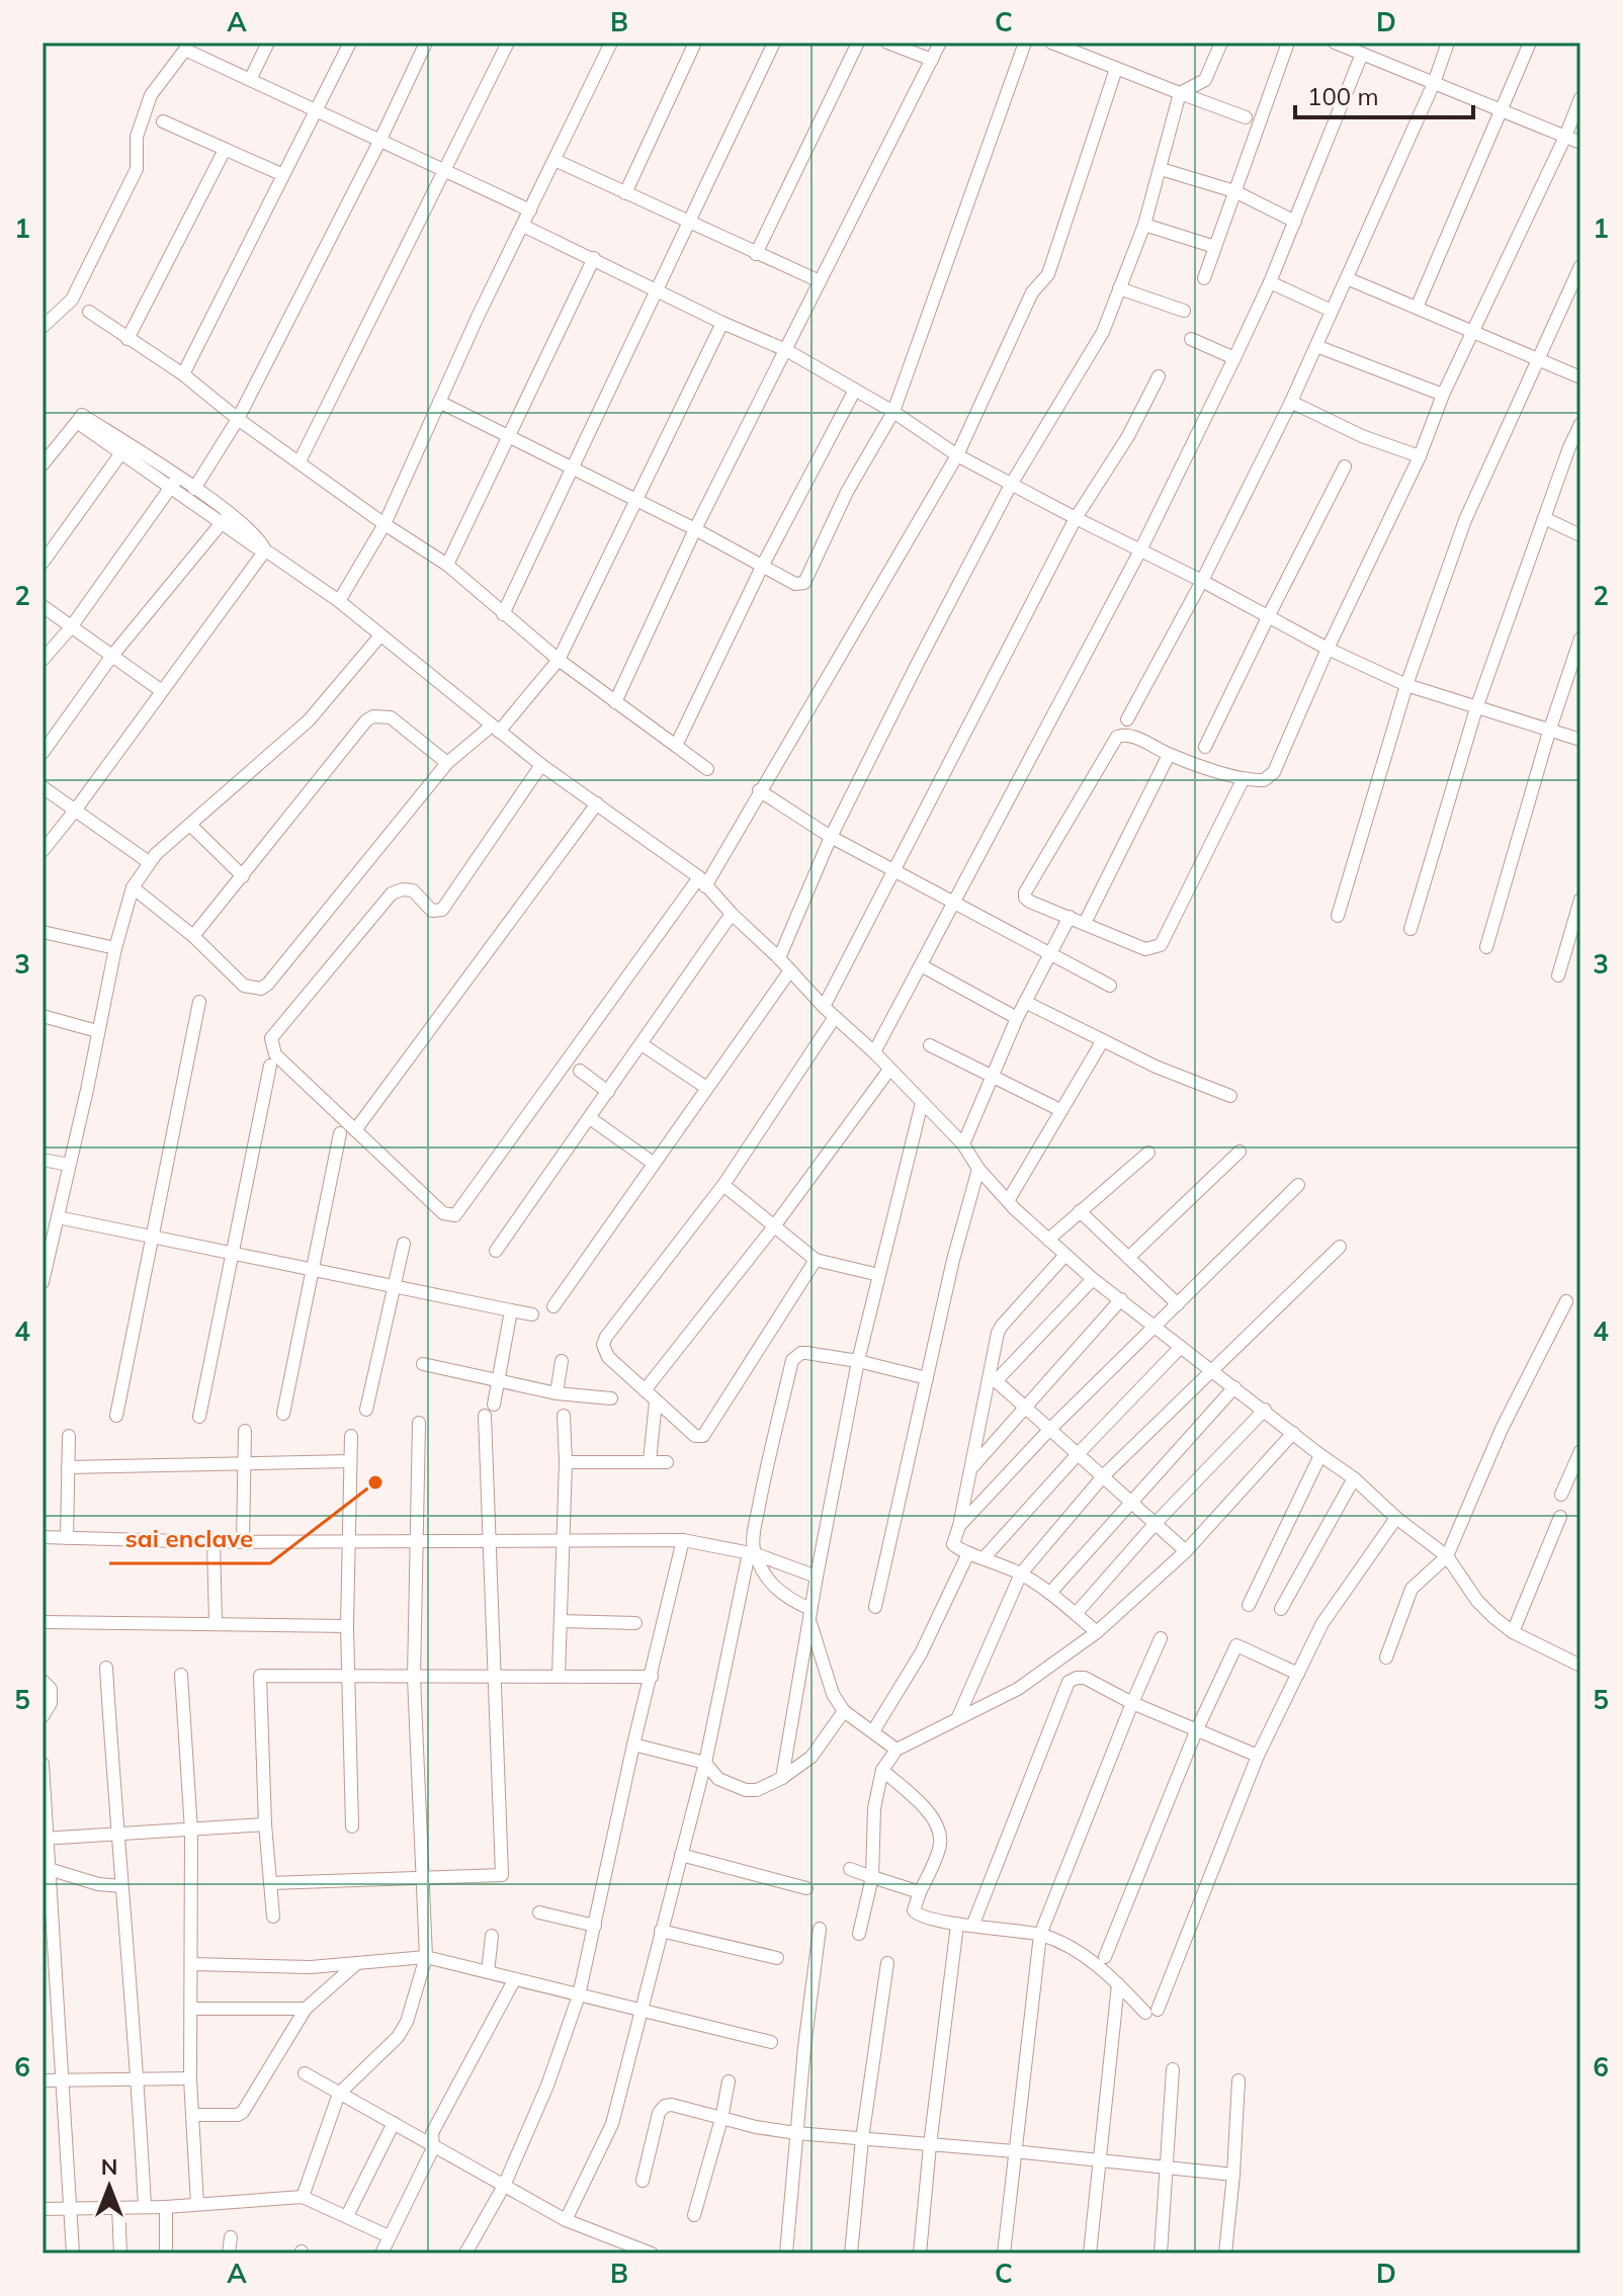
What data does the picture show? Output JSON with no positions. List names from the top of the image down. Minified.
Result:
{"places":["sai enclave"],"scale_bar":"100 m","north":"top","grid":{"columns":["A","B","C","D"],"rows":["1","2","3","4","5","6"]}}
